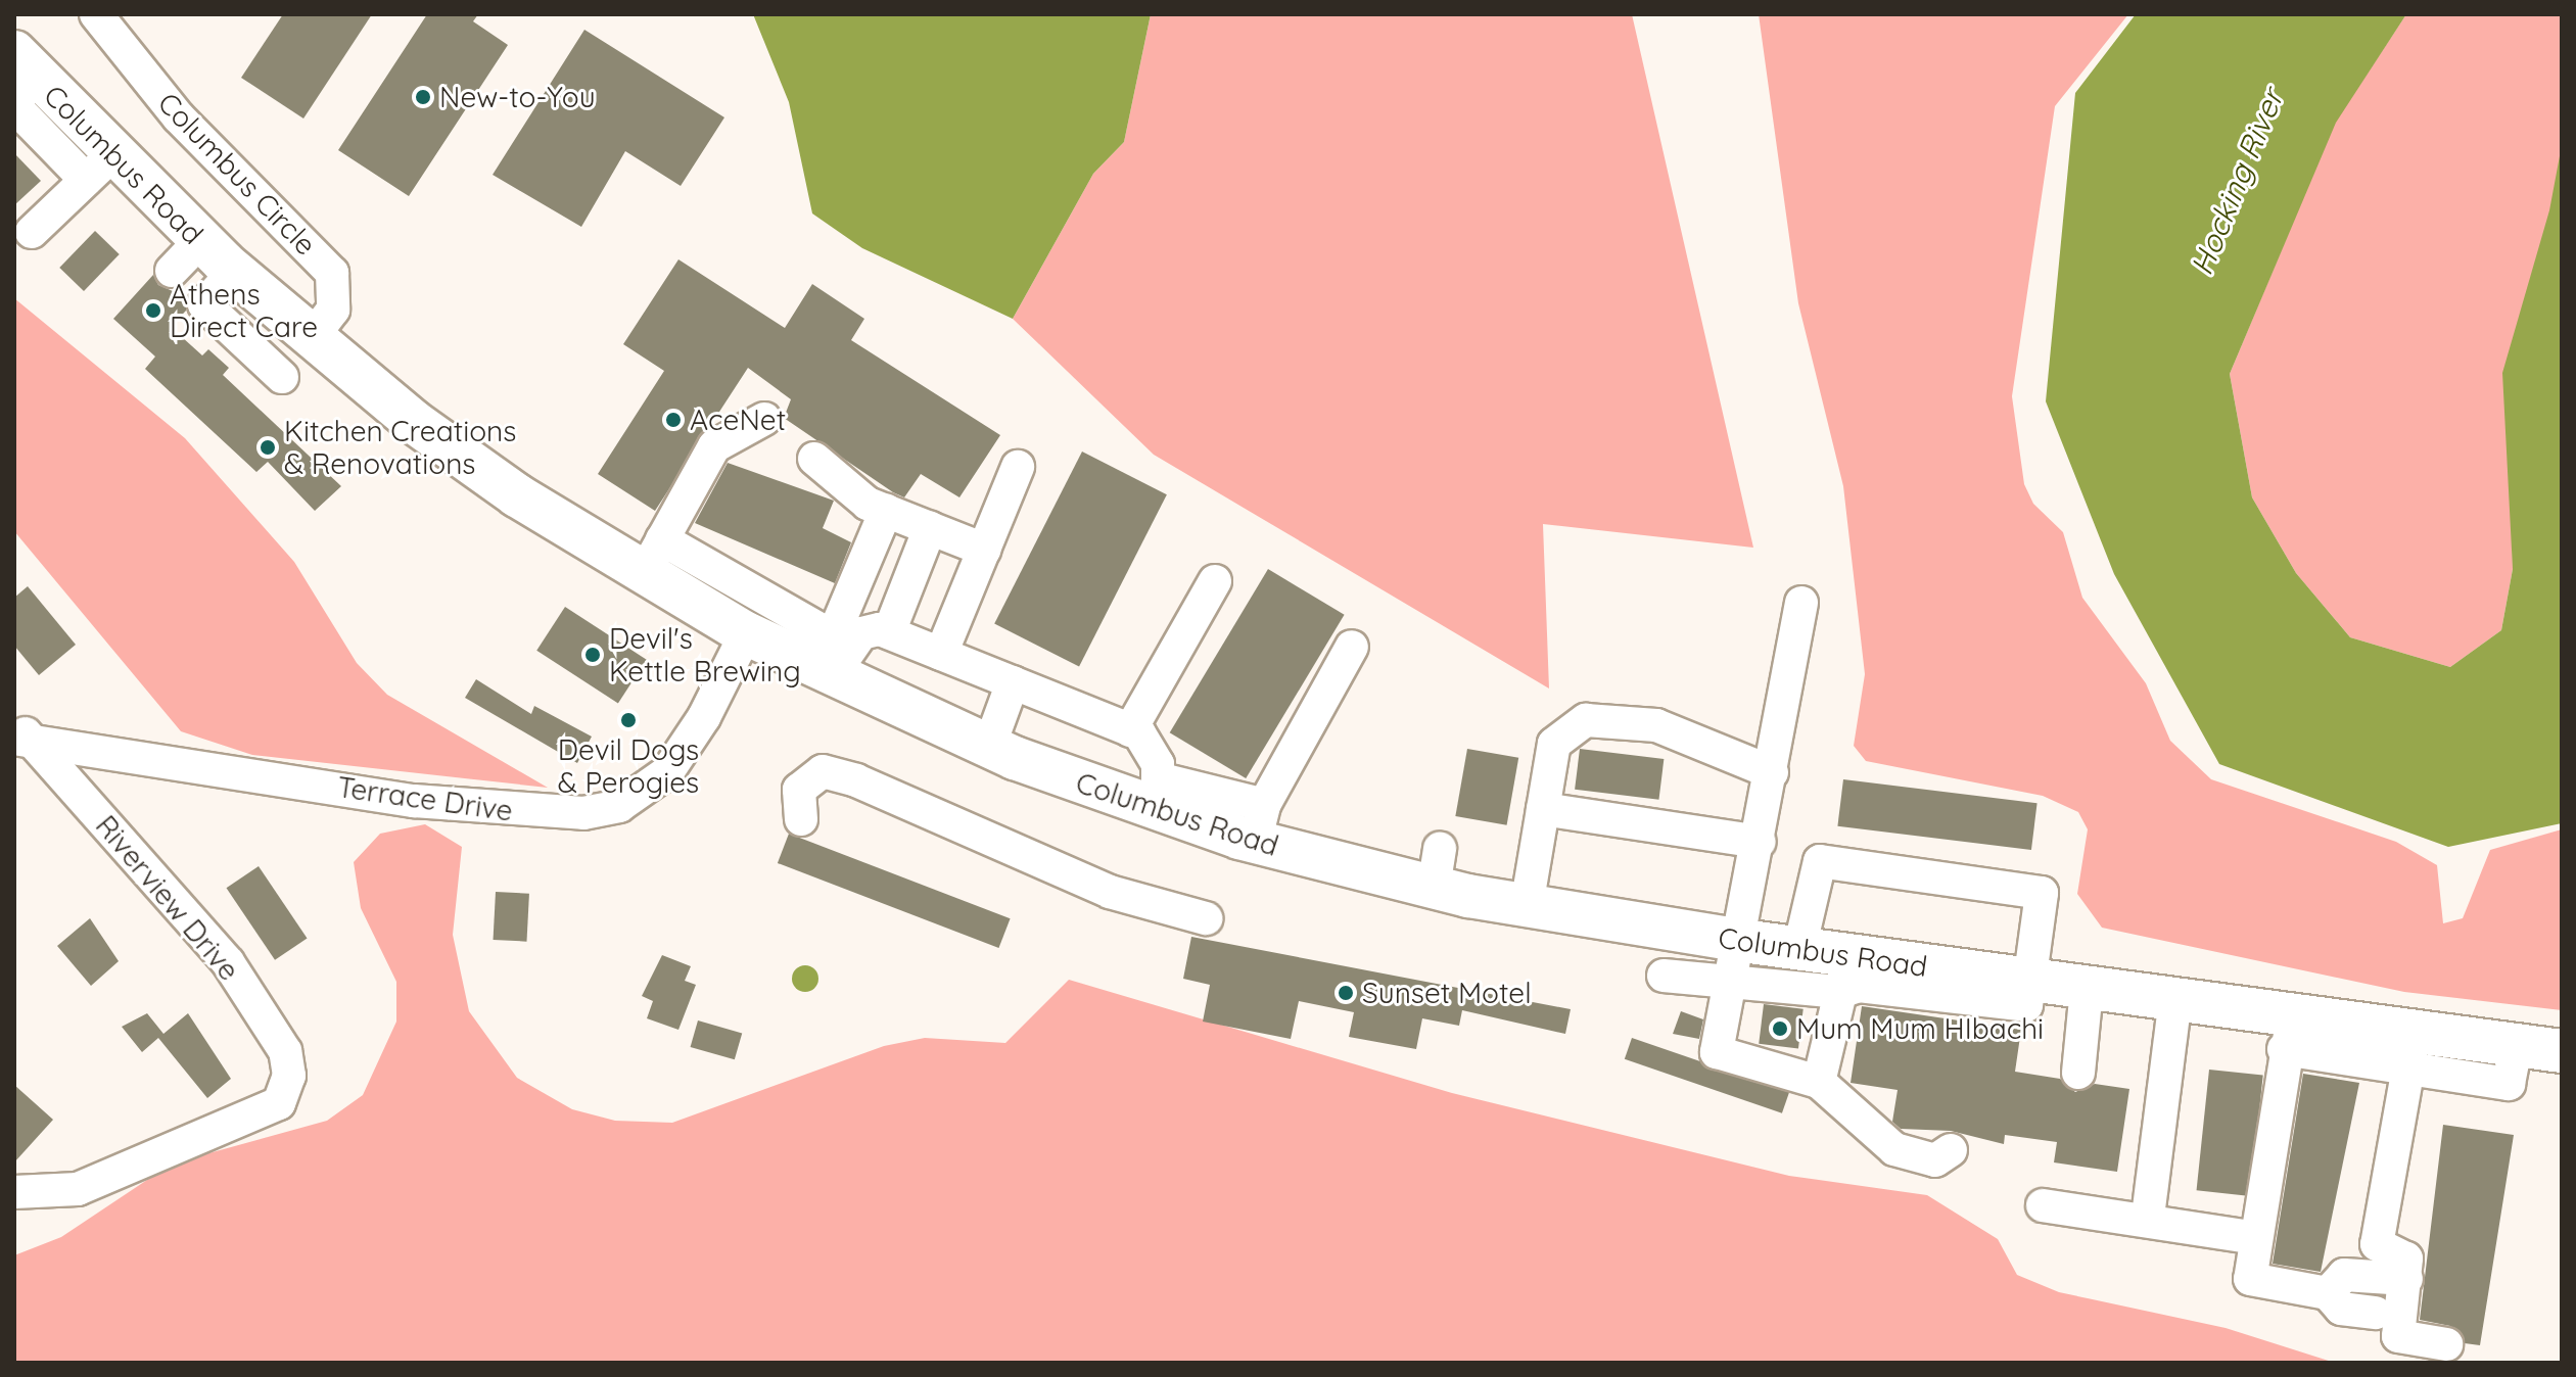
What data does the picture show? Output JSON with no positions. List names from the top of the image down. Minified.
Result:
{"streets":{"main road":["Columbus Road"],"street":["Columbus Circle","Terrace Drive","Riverview Drive"]},"crossings":[["Columbus Road","Columbus Circle"],["Columbus Road","Terrace Drive"],["Terrace Drive","Riverview Drive"]],"water":["Hocking River"],"places":["New-to-You","Athens Direct Care","AceNet","Kitchen Creations & Renovations","Devil's Kettle Brewing","Devil Dogs & Perogies","Sunset Motel","Mum Mum HIbachi"]}
